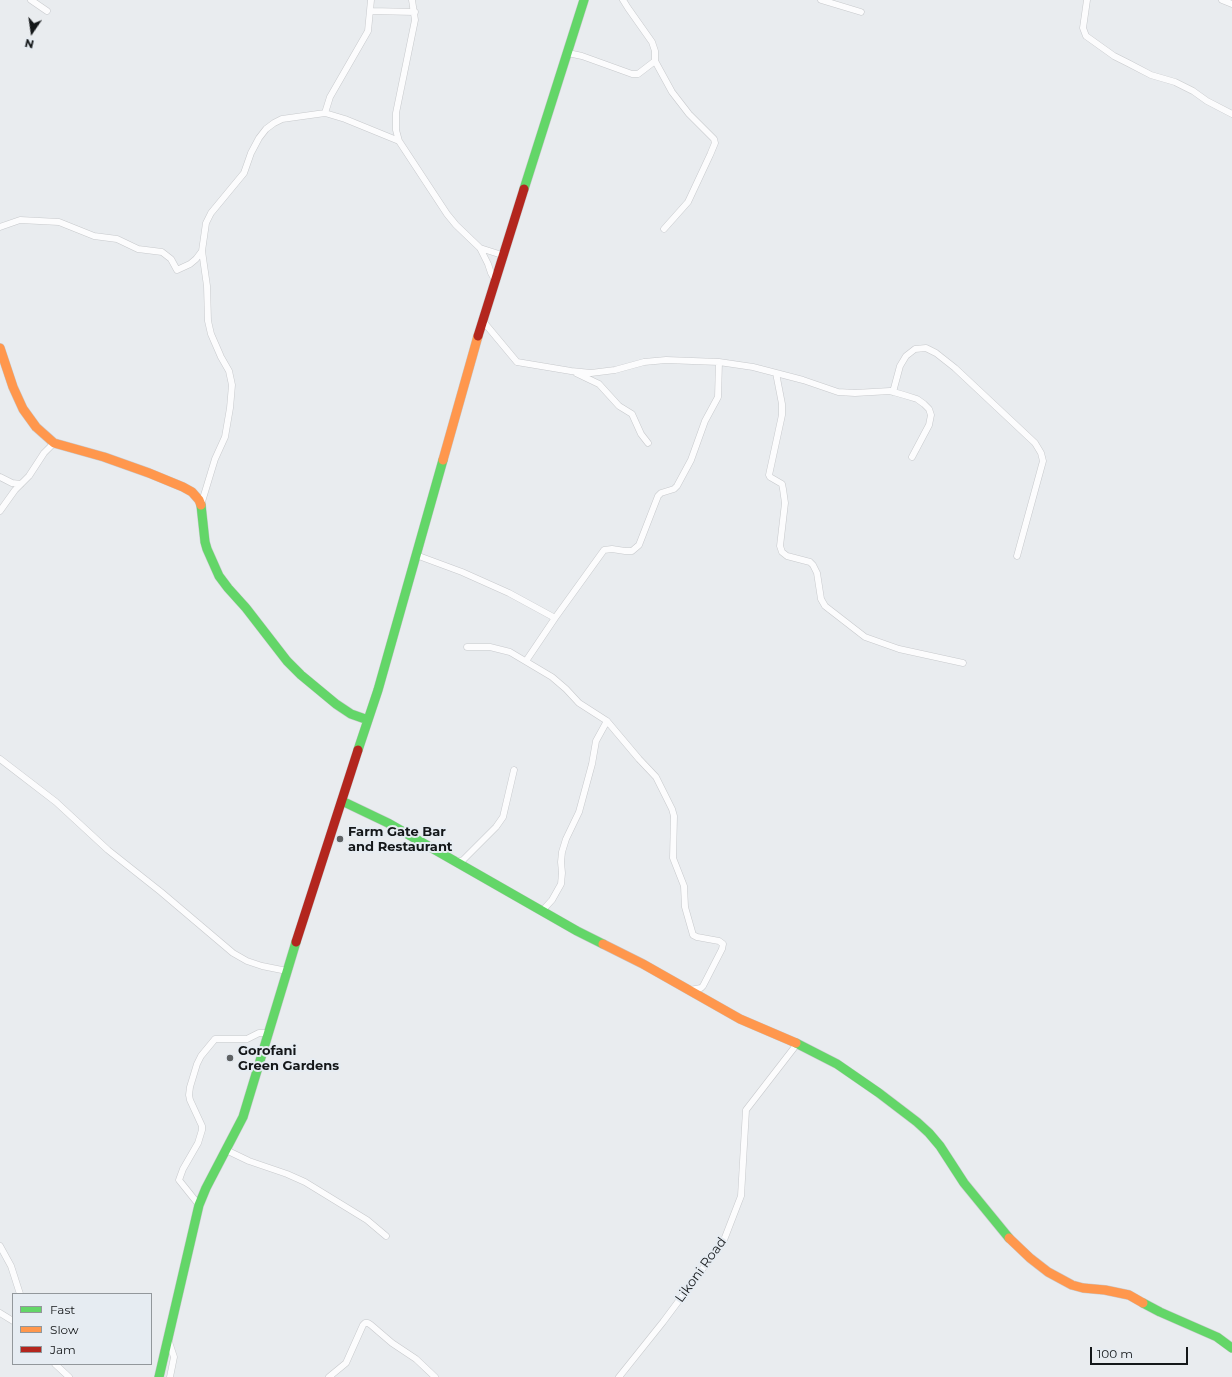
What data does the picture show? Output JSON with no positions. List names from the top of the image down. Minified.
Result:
{"streets":{"street":["Likoni Road"]},"places":["Farm Gate Bar and Restaurant","Gorofani Green Gardens"],"legend":["Fast","Slow","Jam"],"scale_bar":"100 m","north":"bottom"}
